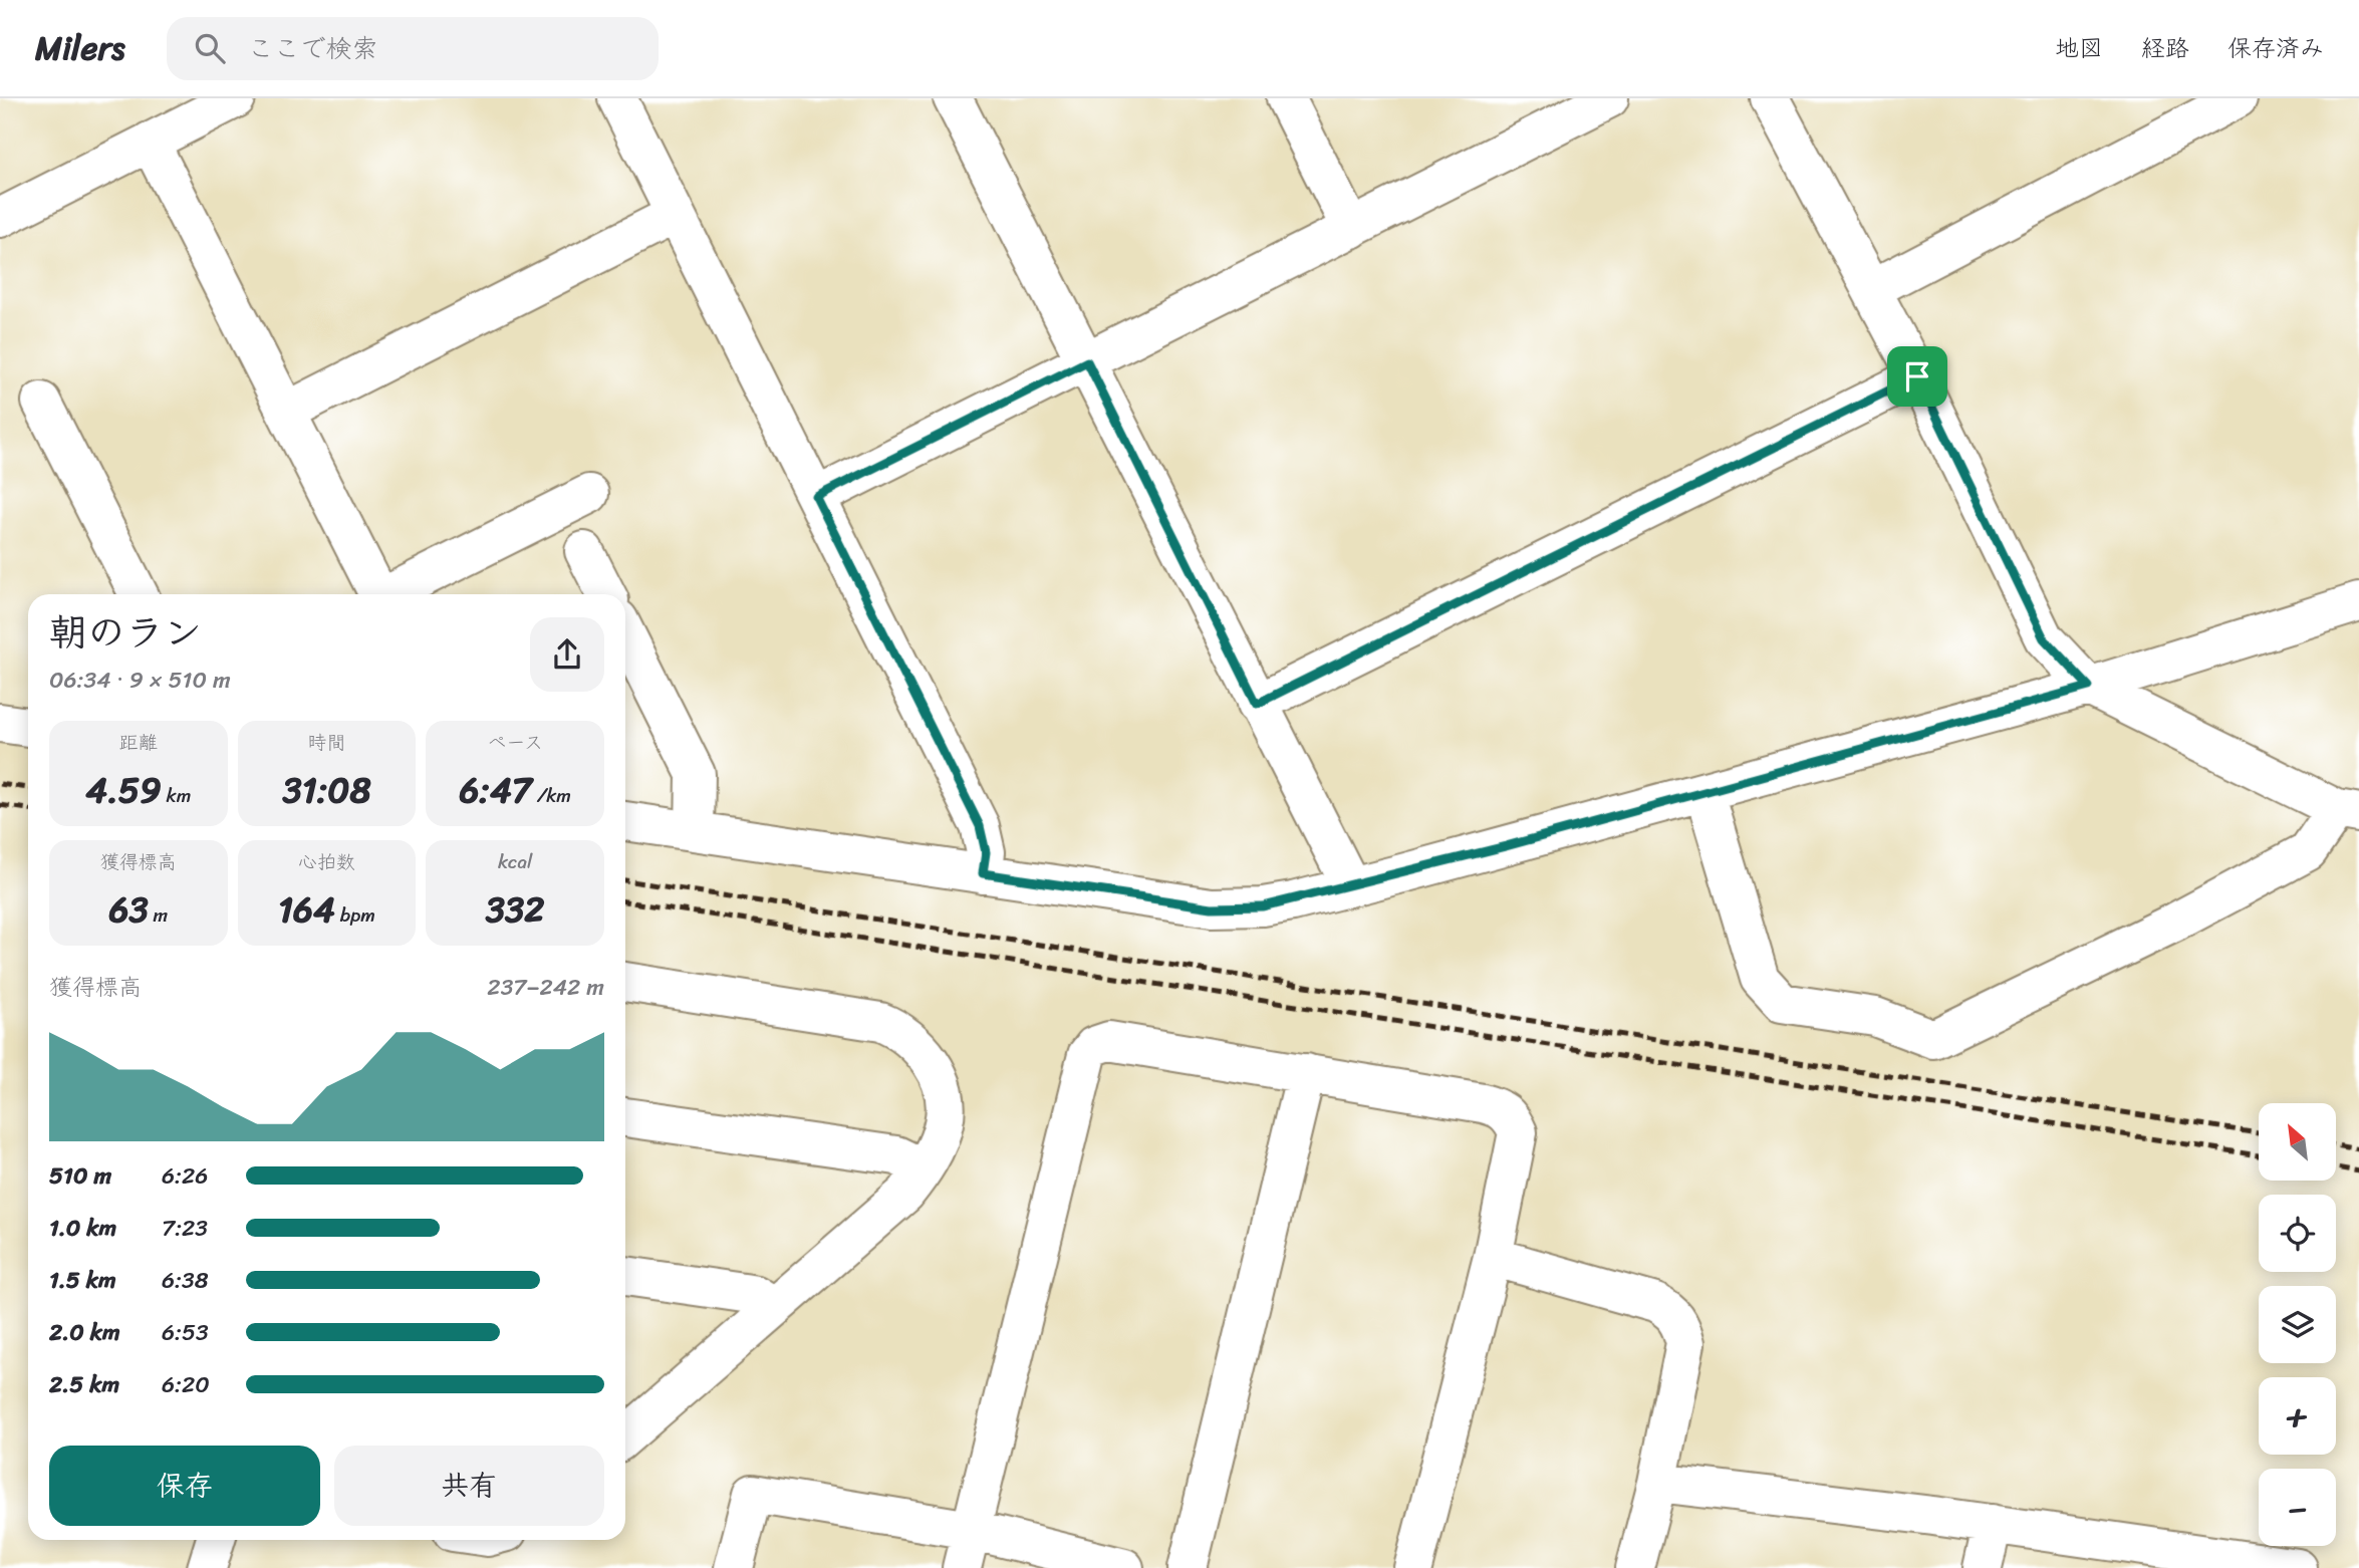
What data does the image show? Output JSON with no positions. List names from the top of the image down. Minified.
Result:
{"north":"top left","page":{"header":"Milers","search":"ここで検索","nav":["地図","経路","保存済み"],"heading":["朝のラン","06:34 · 9 × 510 m"],"stats":[["距離","4.59 km"],["時間","31:08"],["ペース","6:47 /km"],["獲得標高","63 m"],["心拍数","164 bpm"],["kcal","332"]],"chart":["獲得標高","237–242 m"],"map_buttons":["+","−"],"list":[{"name":"510 m","note":"6:26"},{"name":"1.0 km","note":"7:23"},{"name":"1.5 km","note":"6:38"},{"name":"2.0 km","note":"6:53"},{"name":"2.5 km","note":"6:20"}],"buttons":["保存","共有"]}}
